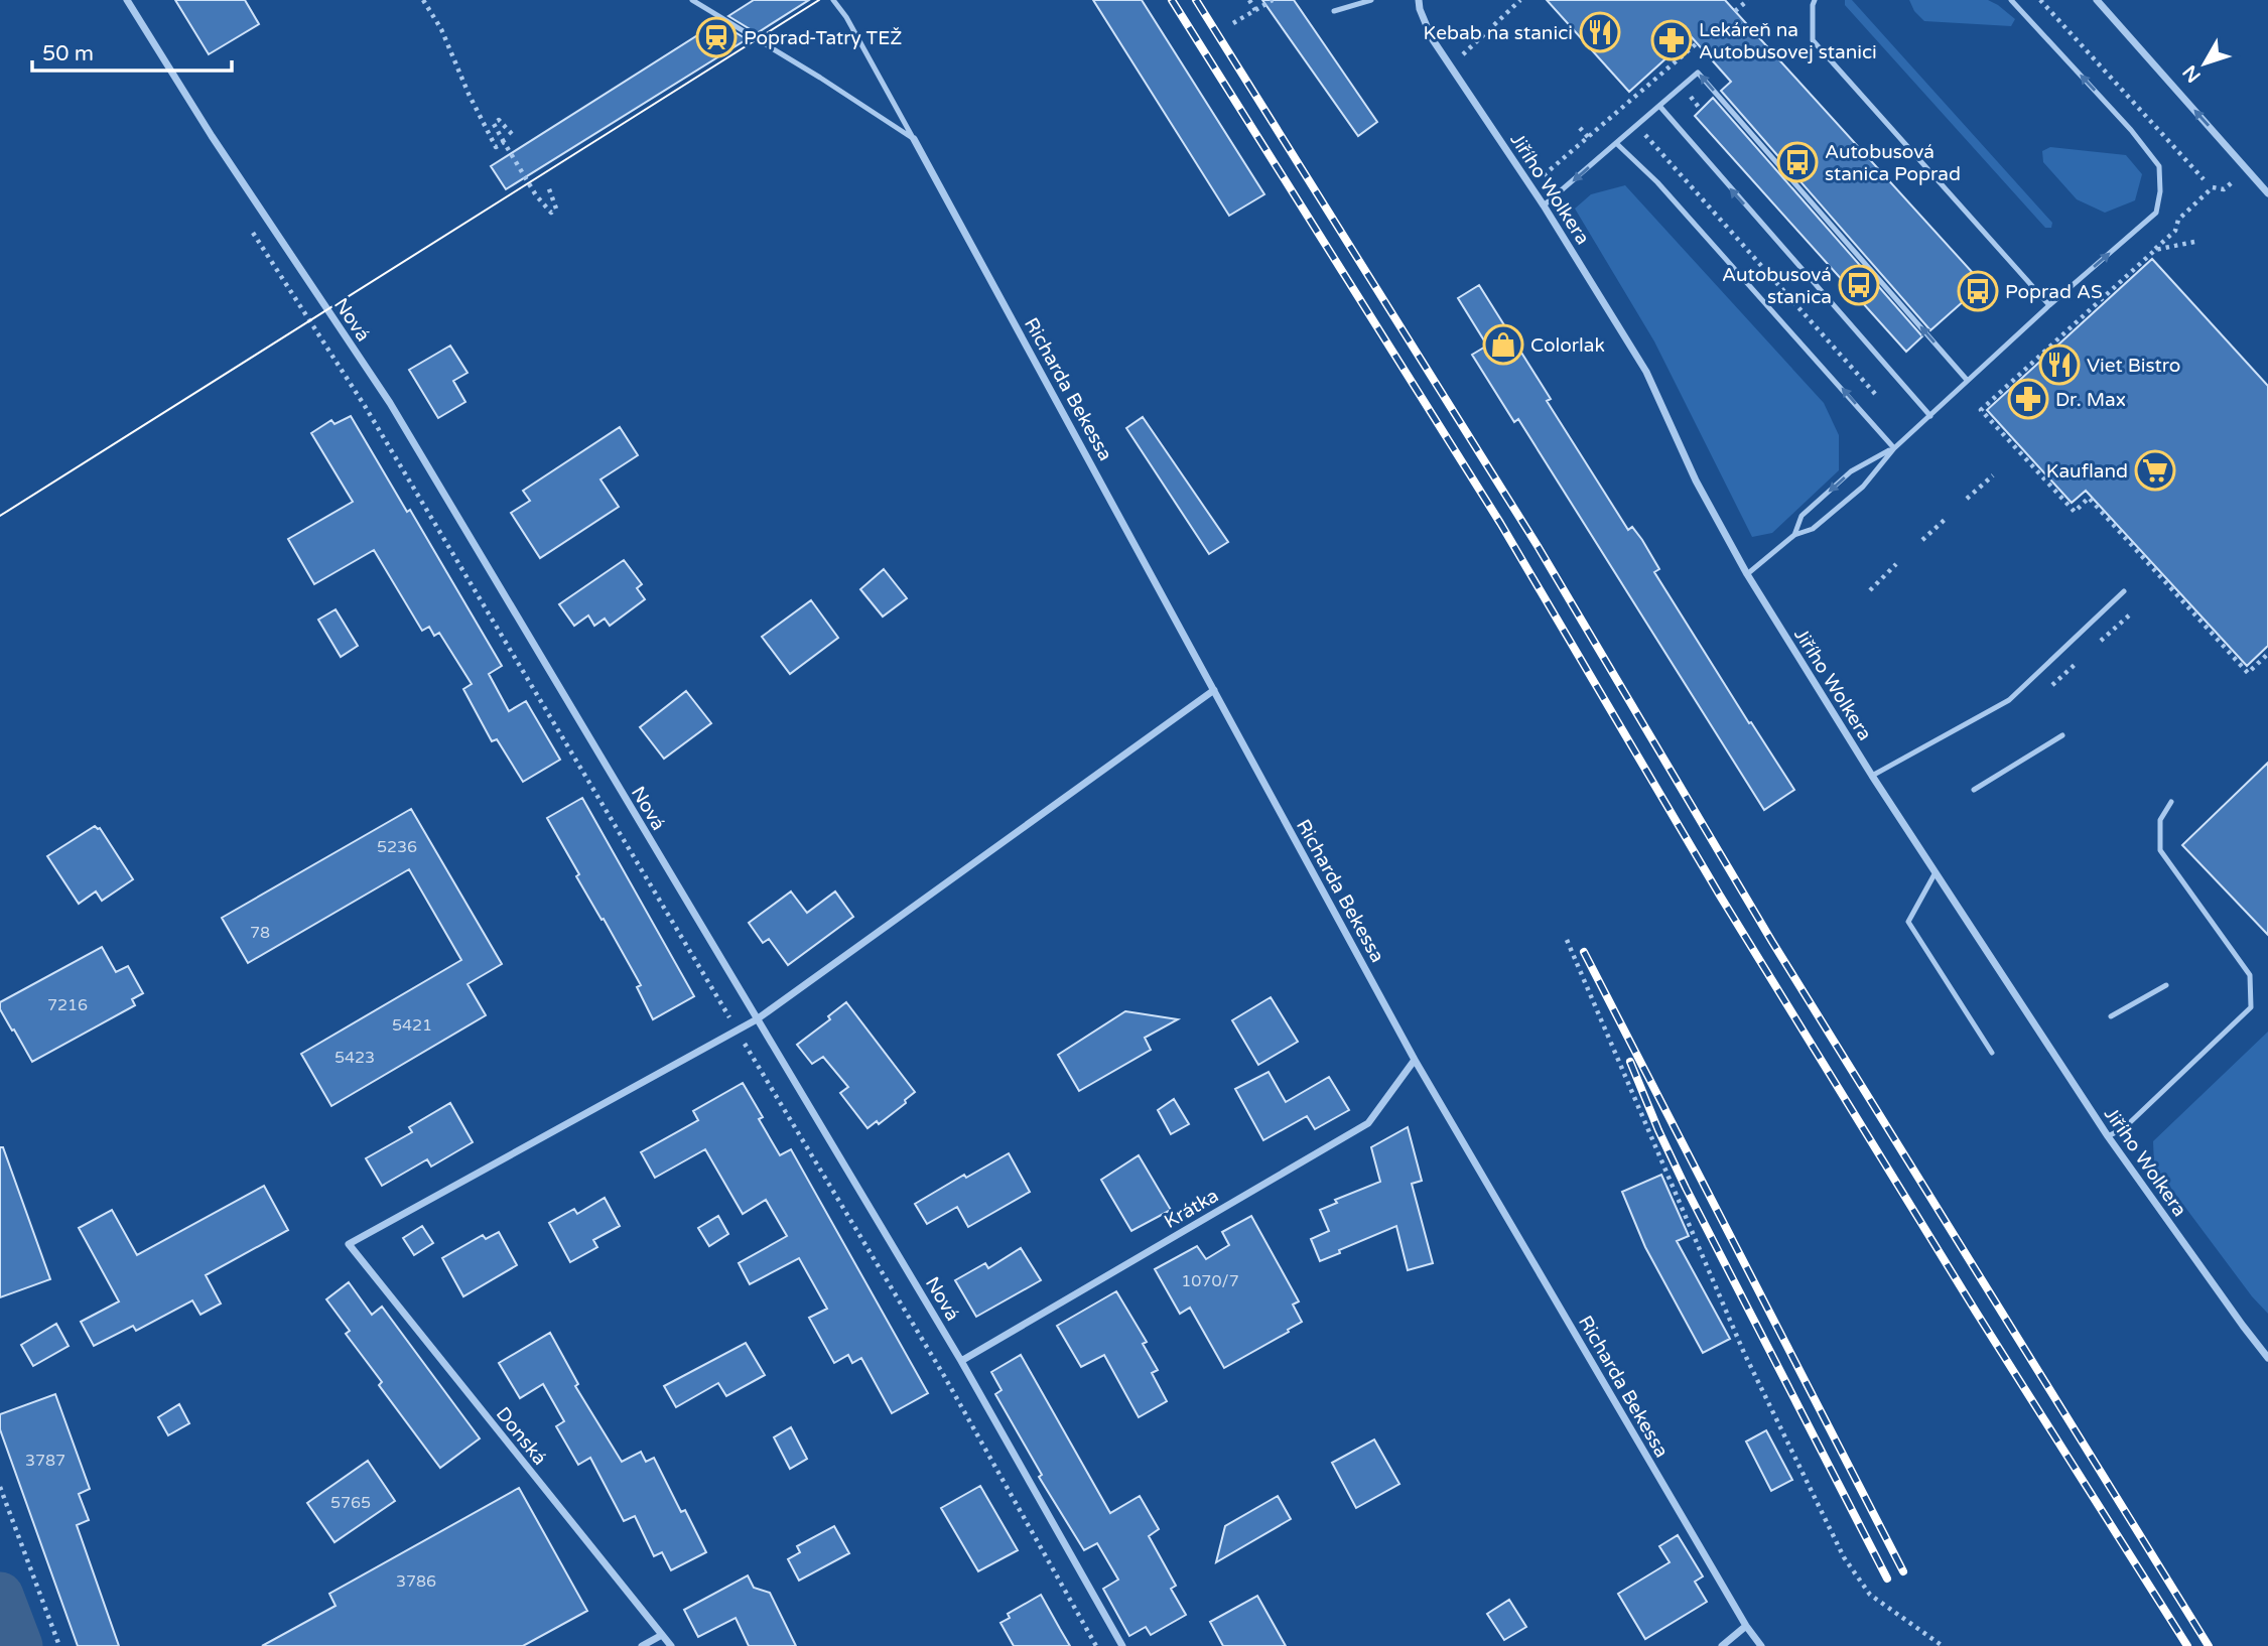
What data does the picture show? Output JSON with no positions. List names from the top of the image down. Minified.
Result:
{"streets":{"street":["Jiřího Wolkera","Nová","Richarda Bekessa","Krátka","Donská"]},"crossings":[["Nová","Krátka"],["Richarda Bekessa","Krátka"]],"places":{"restaurant":["Kebab na stanici","Viet Bistro"],"station":["Poprad-Tatry TEŽ"],"pharmacy":["Lekáreň na Autobusovej stanici","Dr. Max"],"bus stop":["Autobusová stanica Poprad","Autobusová stanica","Poprad AS"],"shop":["Colorlak"],"supermarket":["Kaufland"]},"house_numbers":["5236","78","7216","5421","5423","1070/7","3787","5765","3786"],"scale_bar":"50 m","north":"bottom left"}
